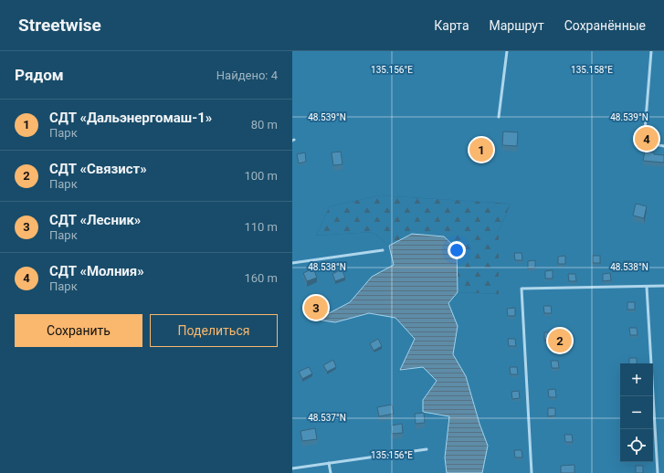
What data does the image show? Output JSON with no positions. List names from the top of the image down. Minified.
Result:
{"page":{"header":"Streetwise","nav":["Карта","Маршрут","Сохранённые"],"heading":["Рядом","Найдено: 4"],"list":[{"mark":"1","name":"СДТ «Дальэнергомаш-1»","note":"Парк","value":"80 m"},{"mark":"2","name":"СДТ «Связист»","note":"Парк","value":"100 m"},{"mark":"3","name":"СДТ «Лесник»","note":"Парк","value":"110 m"},{"mark":"4","name":"СДТ «Молния»","note":"Парк","value":"160 m"}],"pins":["4","1","3","2"],"buttons":["Сохранить","Поделиться"],"map_buttons":["+","−"]},"coordinates":["135.156°E","135.158°E","48.539°N","48.538°N","48.537°N"]}
